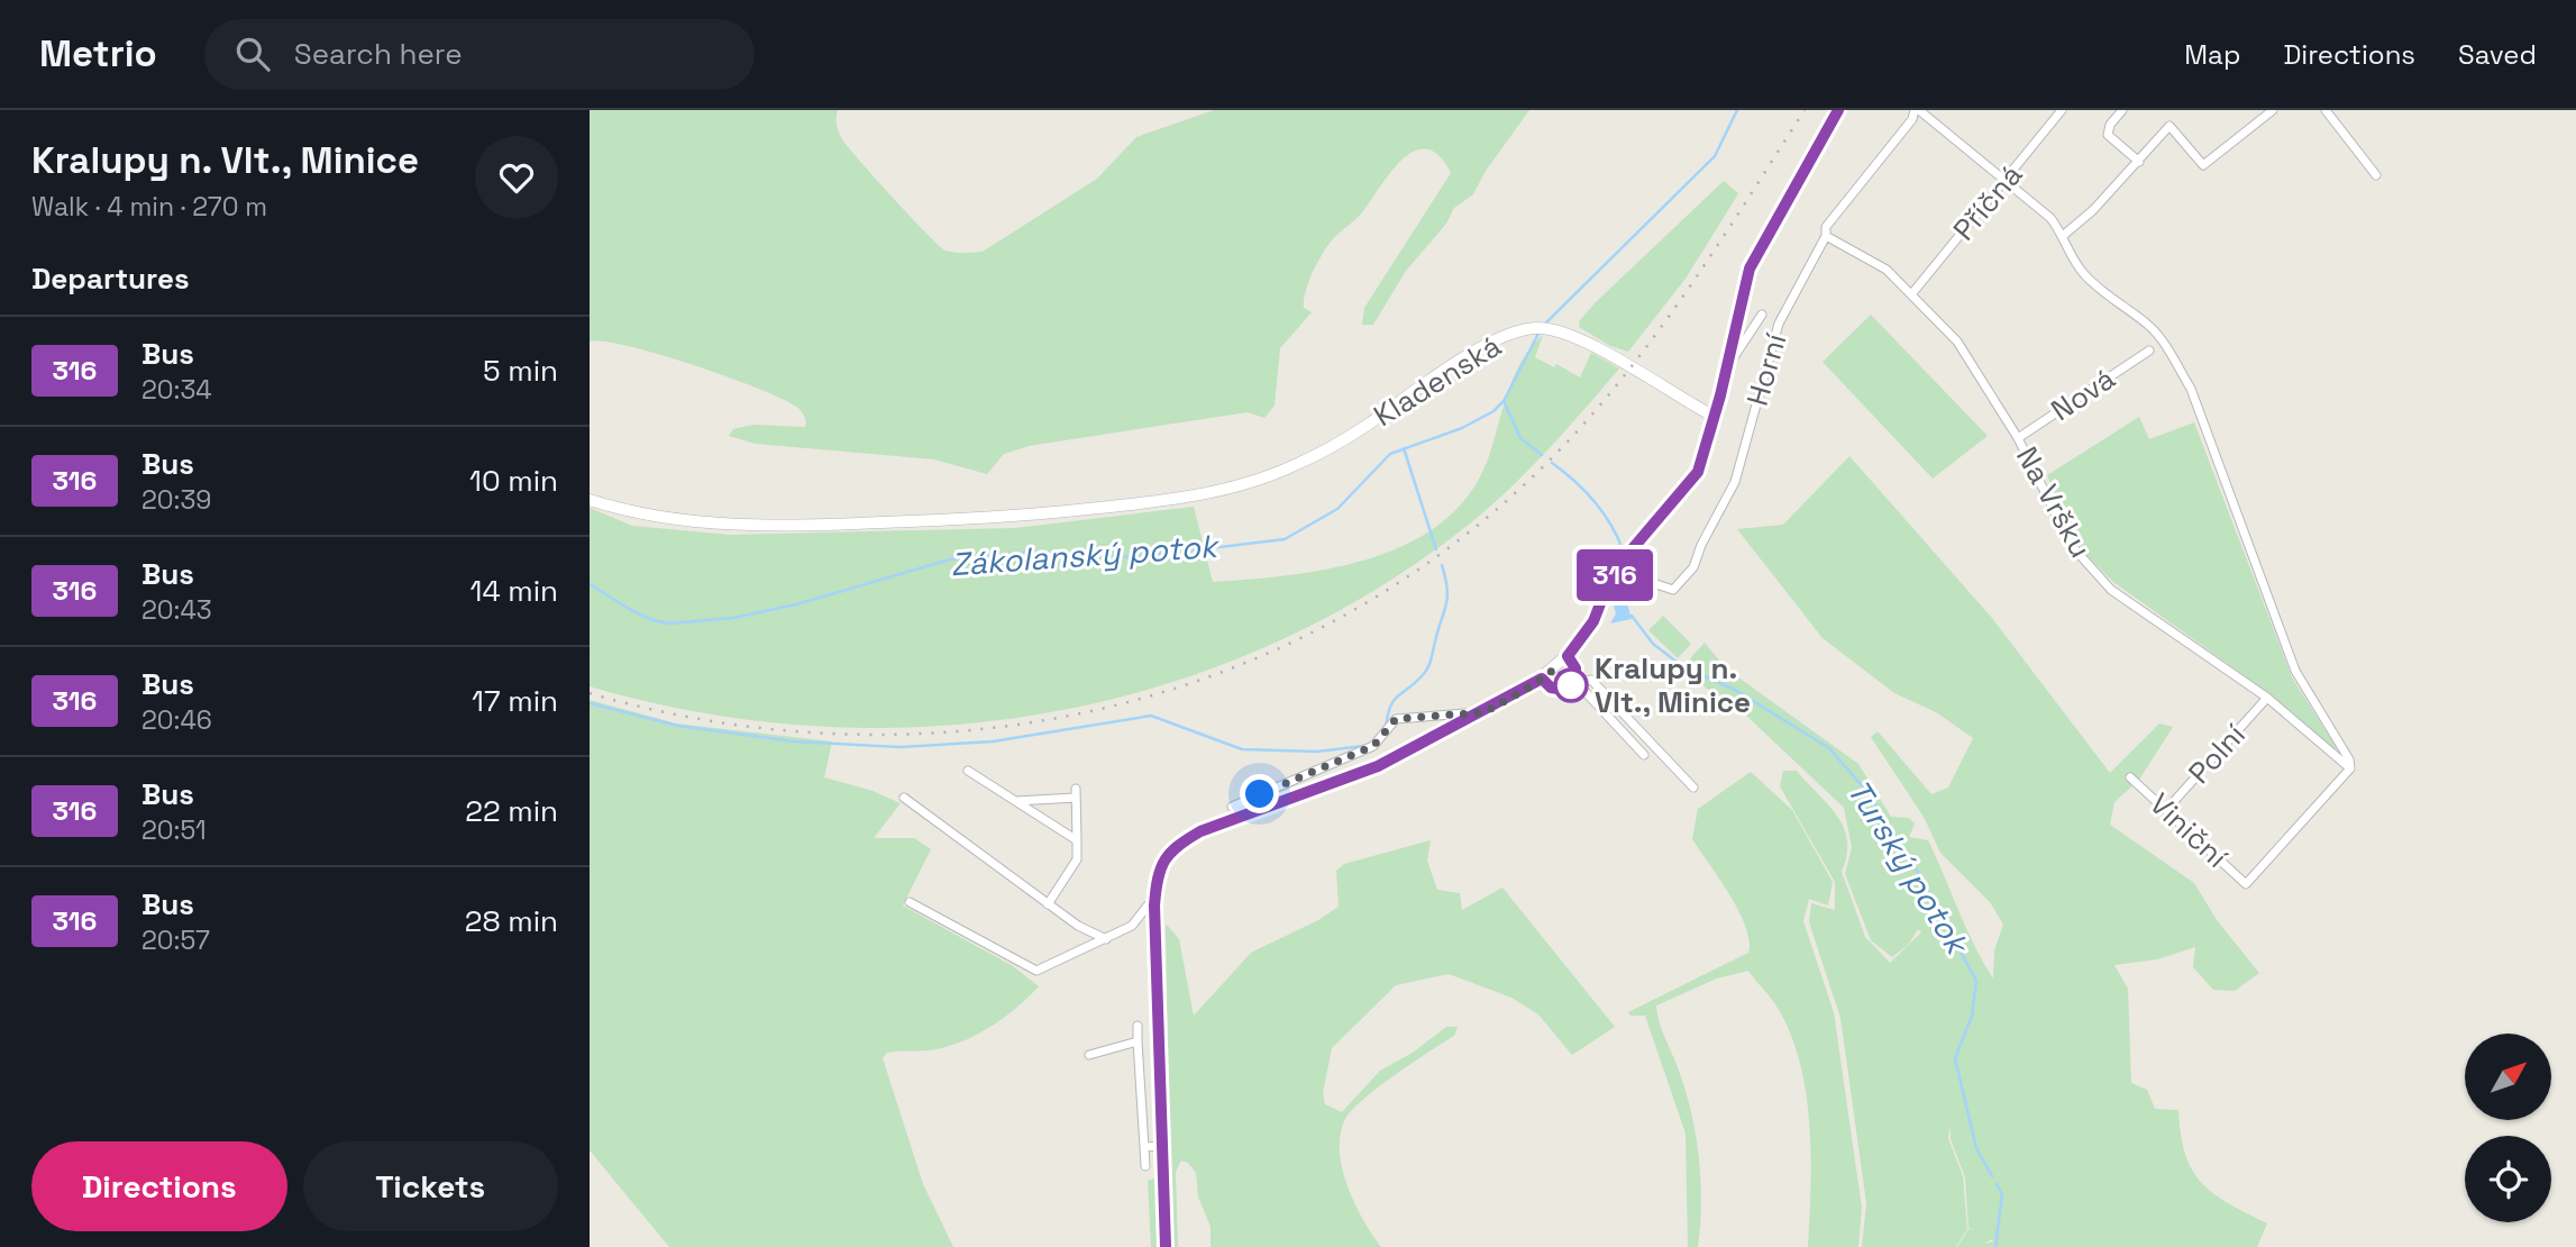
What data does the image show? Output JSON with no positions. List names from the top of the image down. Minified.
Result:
{"streets":{"main road":["Kladenská"],"street":["Příčná","Horní","Nová","Na Vršku","Polní","Viniční"]},"crossings":[["Příčná","Na Vršku"],["Horní","Na Vršku"],["Nová","Na Vršku"],["Na Vršku","Polní"],["Na Vršku","Viniční"],["Polní","Viniční"]],"water":["Zákolanský potok","Turský potok"],"places":["Kralupy n. Vlt., Minice"],"lines":["bus line 316"],"north":"top right","page":{"header":"Metrio","search":"Search here","nav":["Map","Directions","Saved"],"heading":[["Kralupy n. Vlt., Minice","Walk · 4 min · 270 m"],"Departures"],"on_map":"316","list":[{"mark":"316","name":"Bus","note":"20:34","value":"5 min"},{"mark":"316","name":"Bus","note":"20:39","value":"10 min"},{"mark":"316","name":"Bus","note":"20:43","value":"14 min"},{"mark":"316","name":"Bus","note":"20:46","value":"17 min"},{"mark":"316","name":"Bus","note":"20:51","value":"22 min"},{"mark":"316","name":"Bus","note":"20:57","value":"28 min"}],"buttons":["Directions","Tickets"]}}
